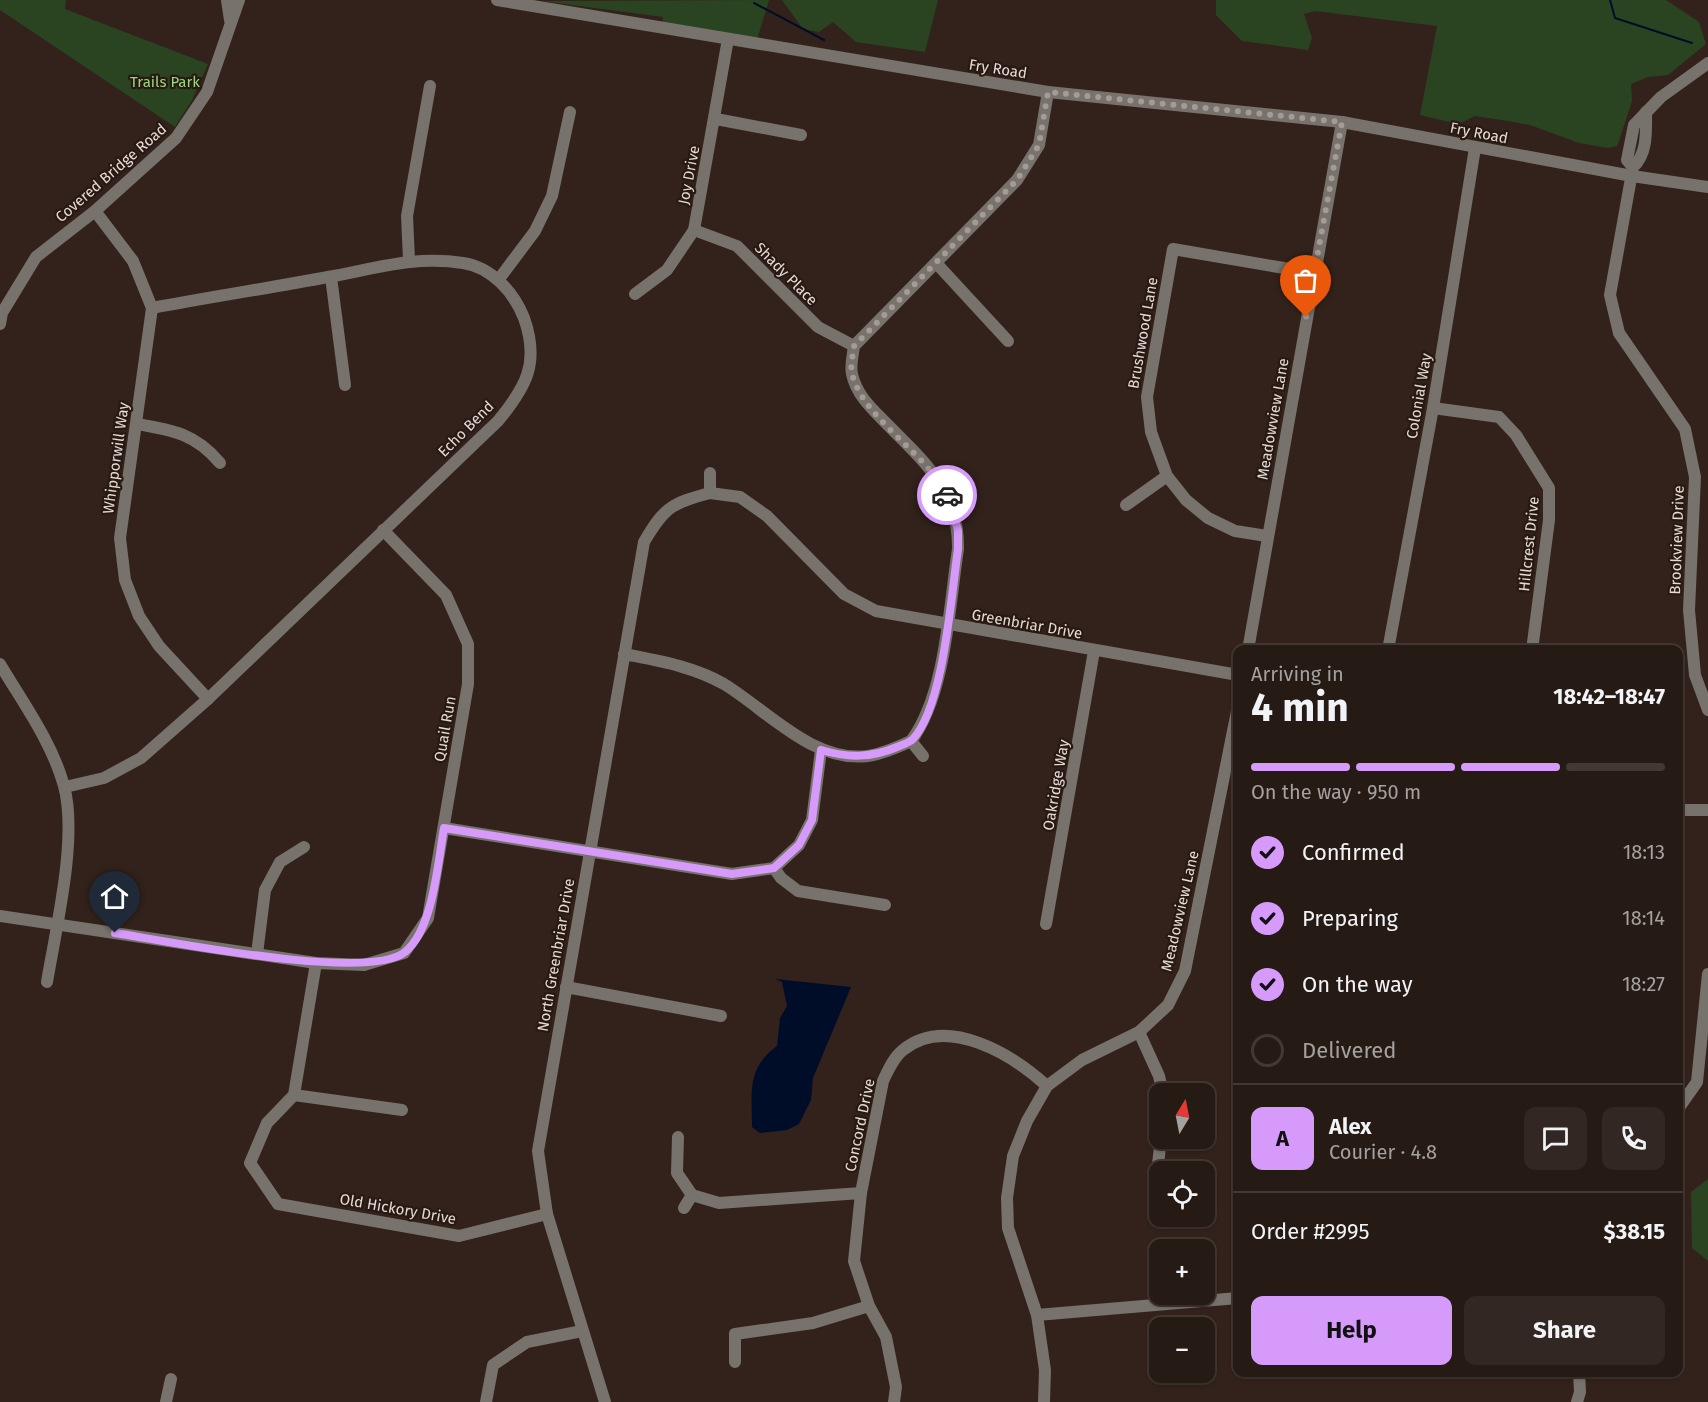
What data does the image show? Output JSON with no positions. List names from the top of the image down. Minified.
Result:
{"streets":{"street":["Fry Road","Covered Bridge Road","Joy Drive","Shady Place","Brushwood Lane","Colonial Way","Meadowview Lane","Echo Bend","Whipporwill Way","Brookview Drive","Hillcrest Drive","Greenbriar Drive","Quail Run","Oakridge Way","North Greenbriar Drive","Concord Drive","Old Hickory Drive"]},"crossings":[["Fry Road","Joy Drive"],["Fry Road","Colonial Way"],["Fry Road","Meadowview Lane"],["Fry Road","Brookview Drive"],["Covered Bridge Road","Whipporwill Way"],["Joy Drive","Shady Place"],["Brushwood Lane","Meadowview Lane"],["Colonial Way","Hillcrest Drive"],["Meadowview Lane","Concord Drive"],["Echo Bend","Whipporwill Way"],["Echo Bend","Quail Run"],["Greenbriar Drive","Oakridge Way"],["Greenbriar Drive","North Greenbriar Drive"],["North Greenbriar Drive","Old Hickory Drive"]],"parks":["Trails Park"],"north":"top","page":{"heading":["4 min","Arriving in","18:42–18:47"],"panel":["Alex","Courier · 4.8","Order #2995","$38.15"],"bar":"On the way · 950 m","list":[["Confirmed","18:13"],["Preparing","18:14"],["On the way","18:27"],"Delivered"],"map_buttons":["+","−"],"round":"A","buttons":["Help","Share"]}}
